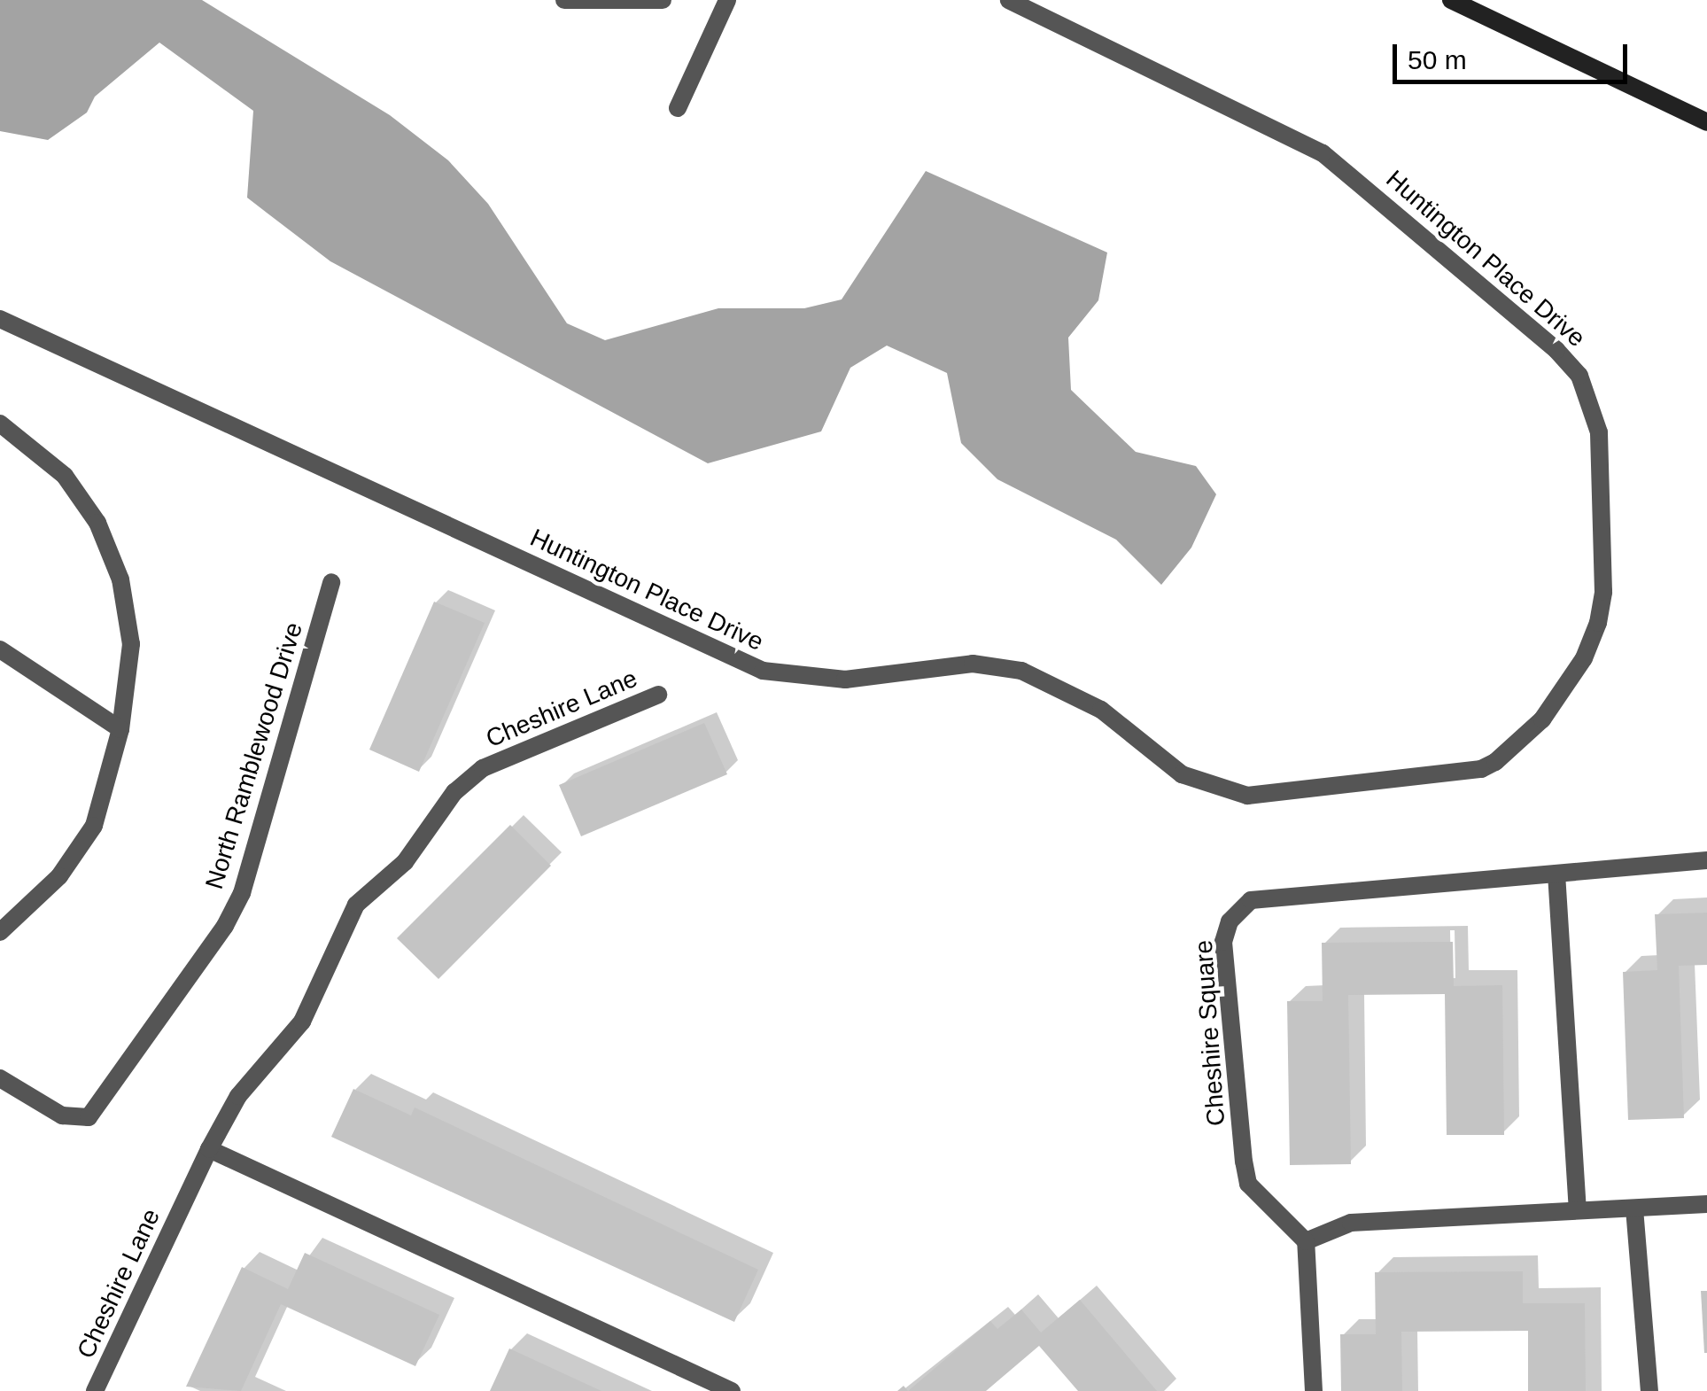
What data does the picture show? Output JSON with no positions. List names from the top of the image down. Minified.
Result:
{"streets":{"street":["Huntington Place Drive","Cheshire Lane","North Ramblewood Drive","Cheshire Square"]},"scale_bar":"50 m"}
